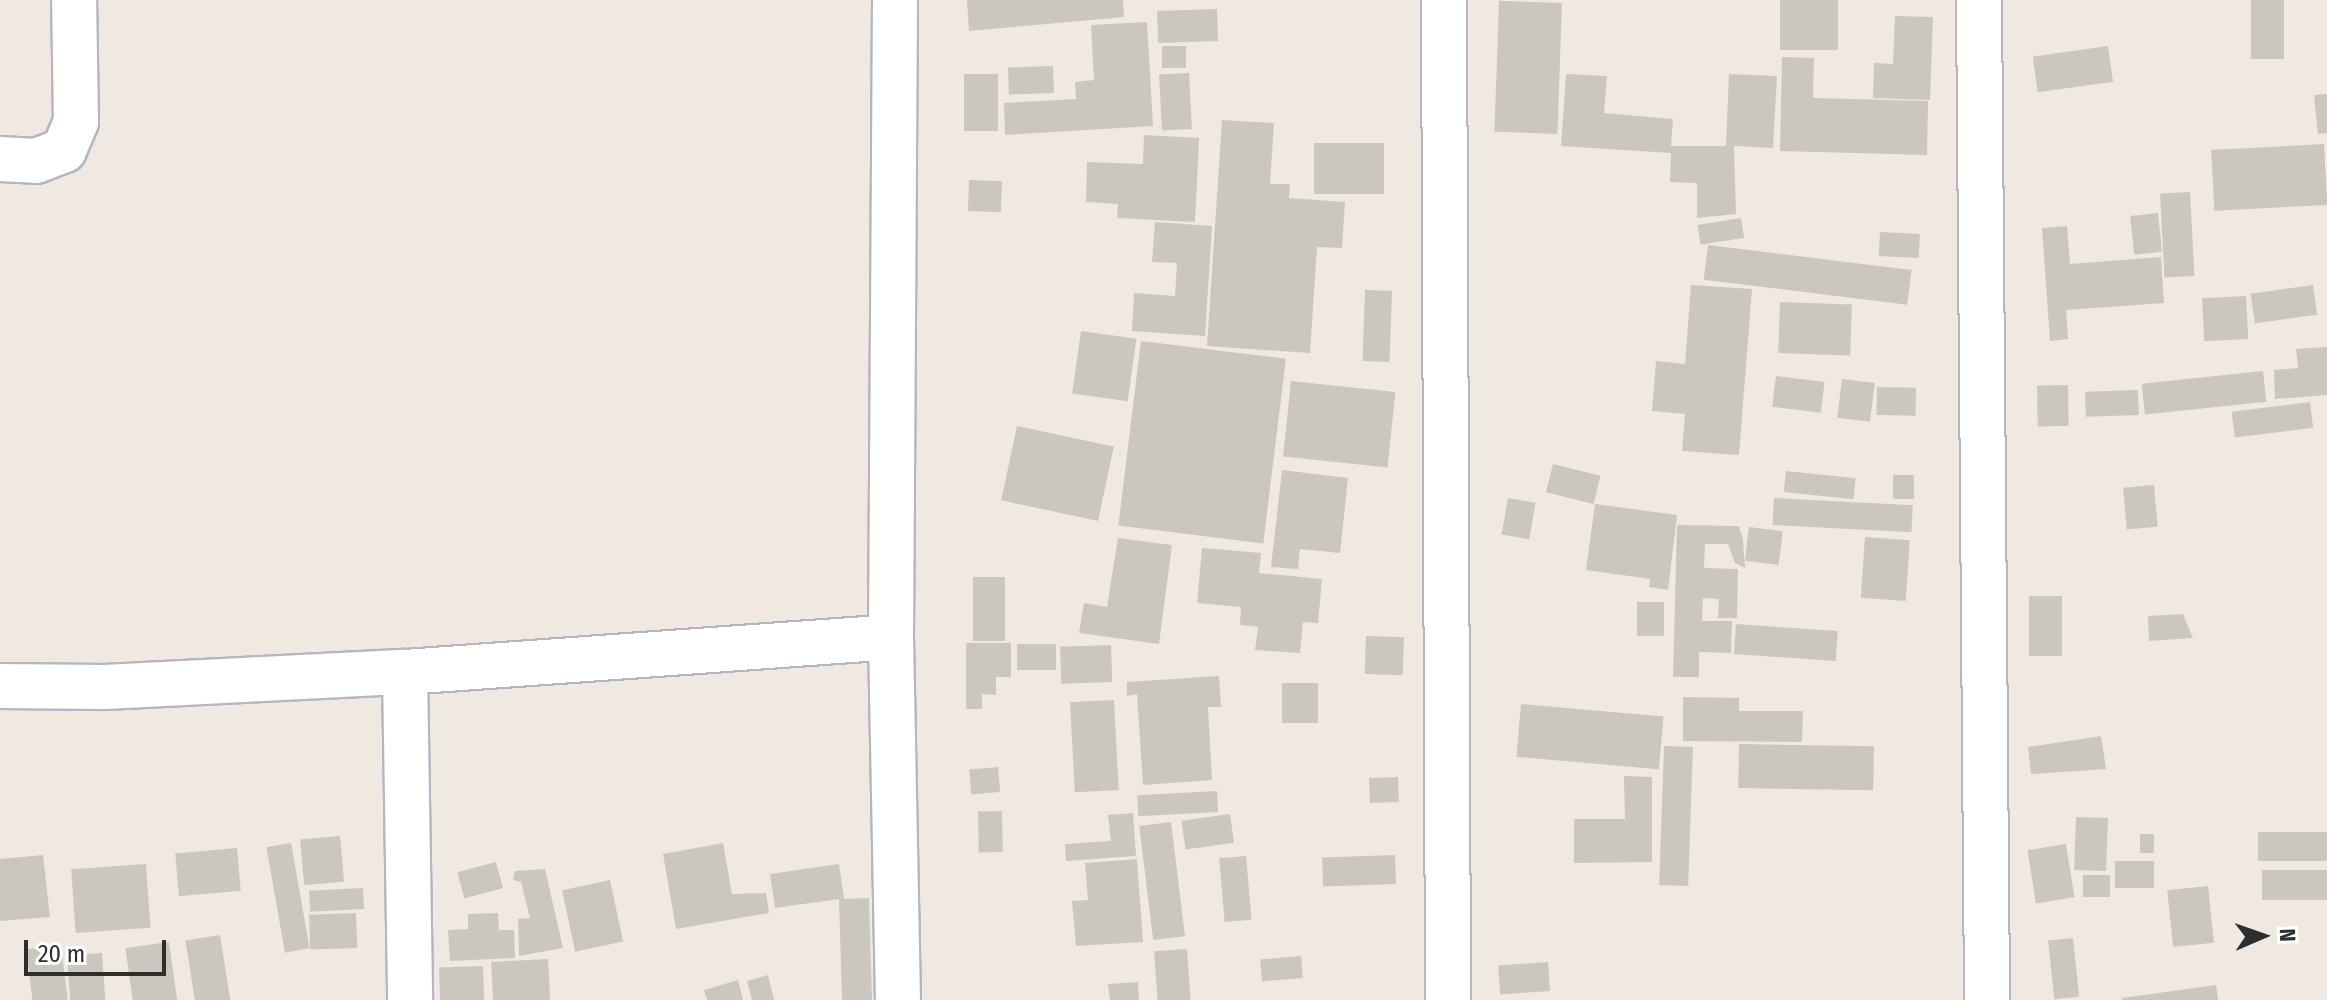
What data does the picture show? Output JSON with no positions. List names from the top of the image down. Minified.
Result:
{"scale_bar":"20 m","north":"right"}
